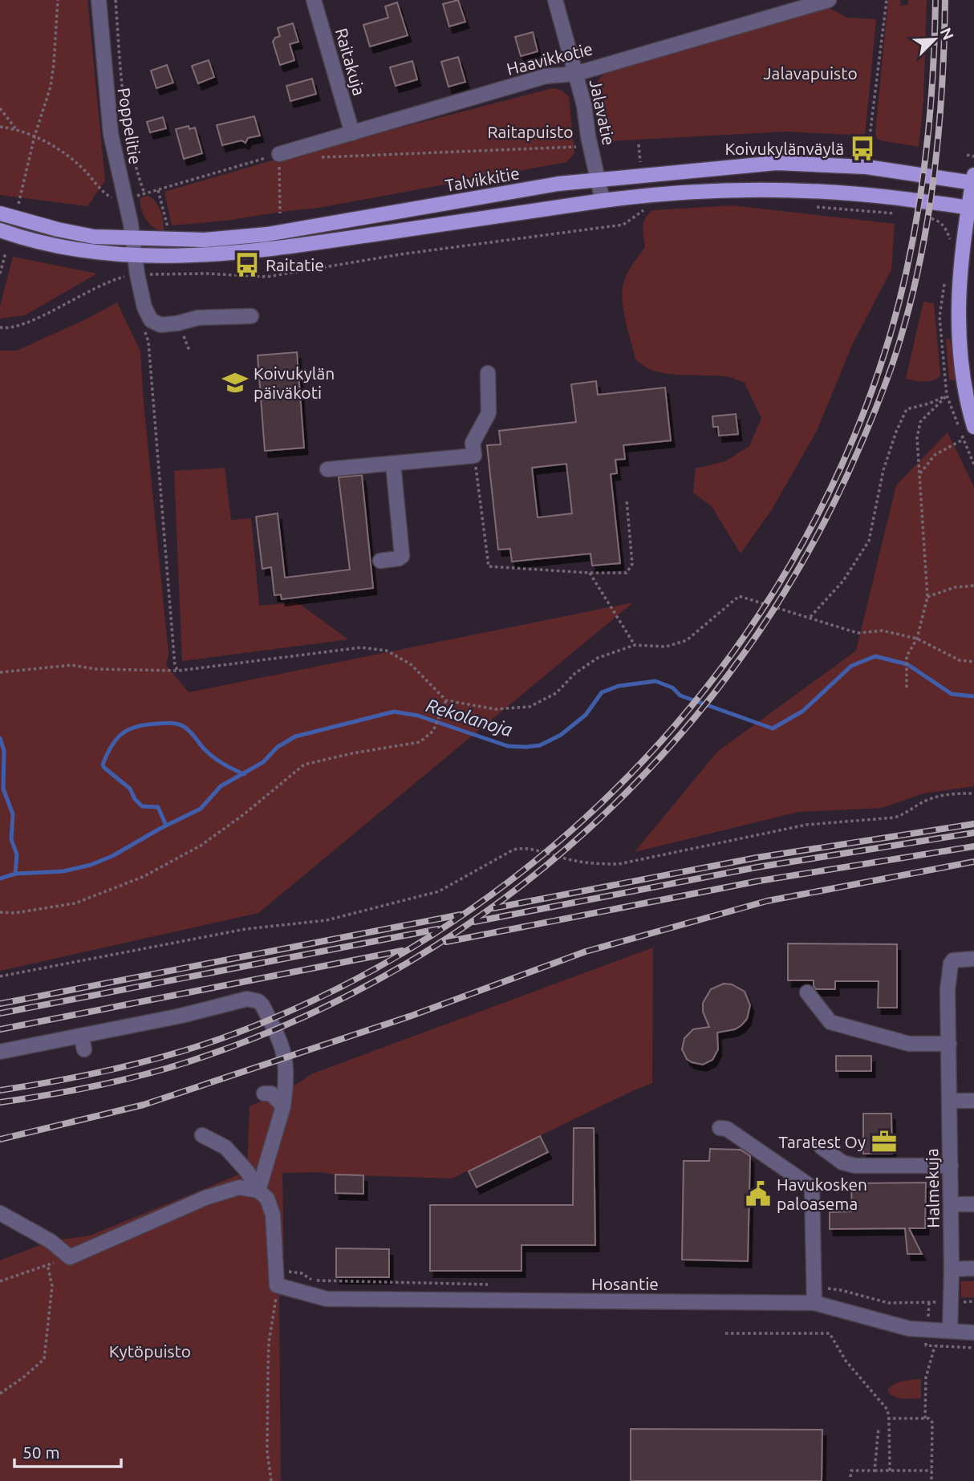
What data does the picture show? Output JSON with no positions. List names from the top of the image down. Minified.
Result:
{"streets":{"main road":["Talvikkitie"],"street":["Haavikkotie","Raitakuja","Jalavatie","Poppelitie","Halmekuja","Hosantie"]},"crossings":[["Haavikkotie","Raitakuja"],["Haavikkotie","Jalavatie"],["Jalavatie","Talvikkitie"],["Poppelitie","Talvikkitie"],["Halmekuja","Hosantie"]],"water":["Rekolanoja"],"parks":["Jalavapuisto","Raitapuisto","Kytöpuisto"],"places":{"bus stop":["Koivukylänväylä","Raitatie"],"school or university":["Koivukylän päiväkoti"],"office":["Taratest Oy"],"public building":["Havukosken paloasema"]},"scale_bar":"50 m","north":"top right"}
